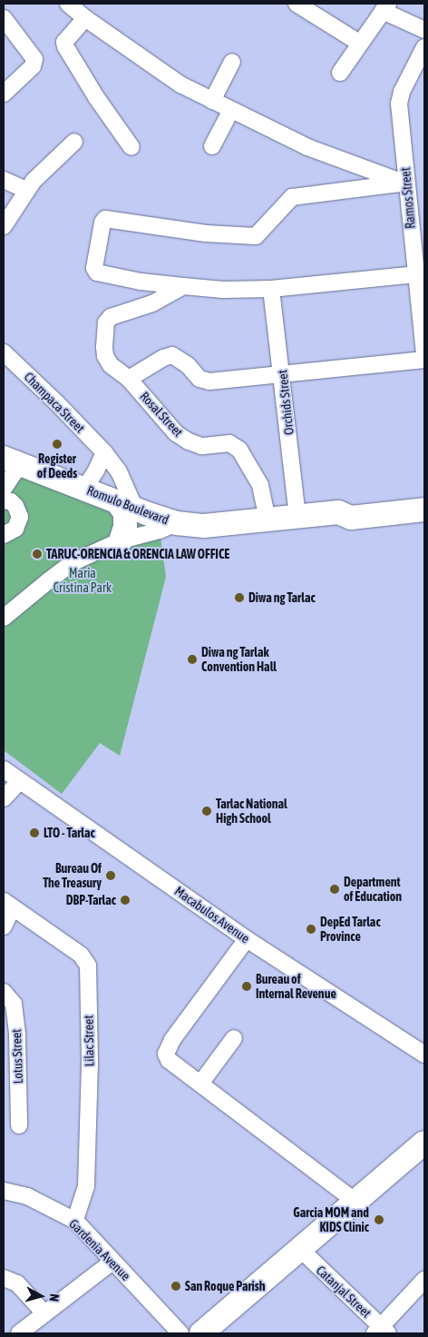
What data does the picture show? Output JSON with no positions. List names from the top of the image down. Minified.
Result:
{"streets":{"highway":["Romulo Boulevard"],"street":["Ramos Street","Champaca Street","Orchids Street","Rosal Street","Macabulos Avenue","Lilac Street","Lotus Street","Gardenia Avenue","Catanjal Street"]},"crossings":[["Champaca Street","Romulo Boulevard"],["Orchids Street","Romulo Boulevard"],["Rosal Street","Romulo Boulevard"],["Lilac Street","Gardenia Avenue"]],"parks":["Maria Cristina Park"],"places":["Register of Deeds","TARUC-ORENCIA & ORENCIA LAW OFFICE","Diwa ng Tarlac","Diwa ng Tarlak Convention Hall","Tarlac National High School","LTO - Tarlac","Bureau Of The Treasury","Department of Education","DBP-Tarlac","DepEd Tarlac Province","Bureau of Internal Revenue","Garcia MOM and KIDS Clinic","San Roque Parish"],"north":"right"}
